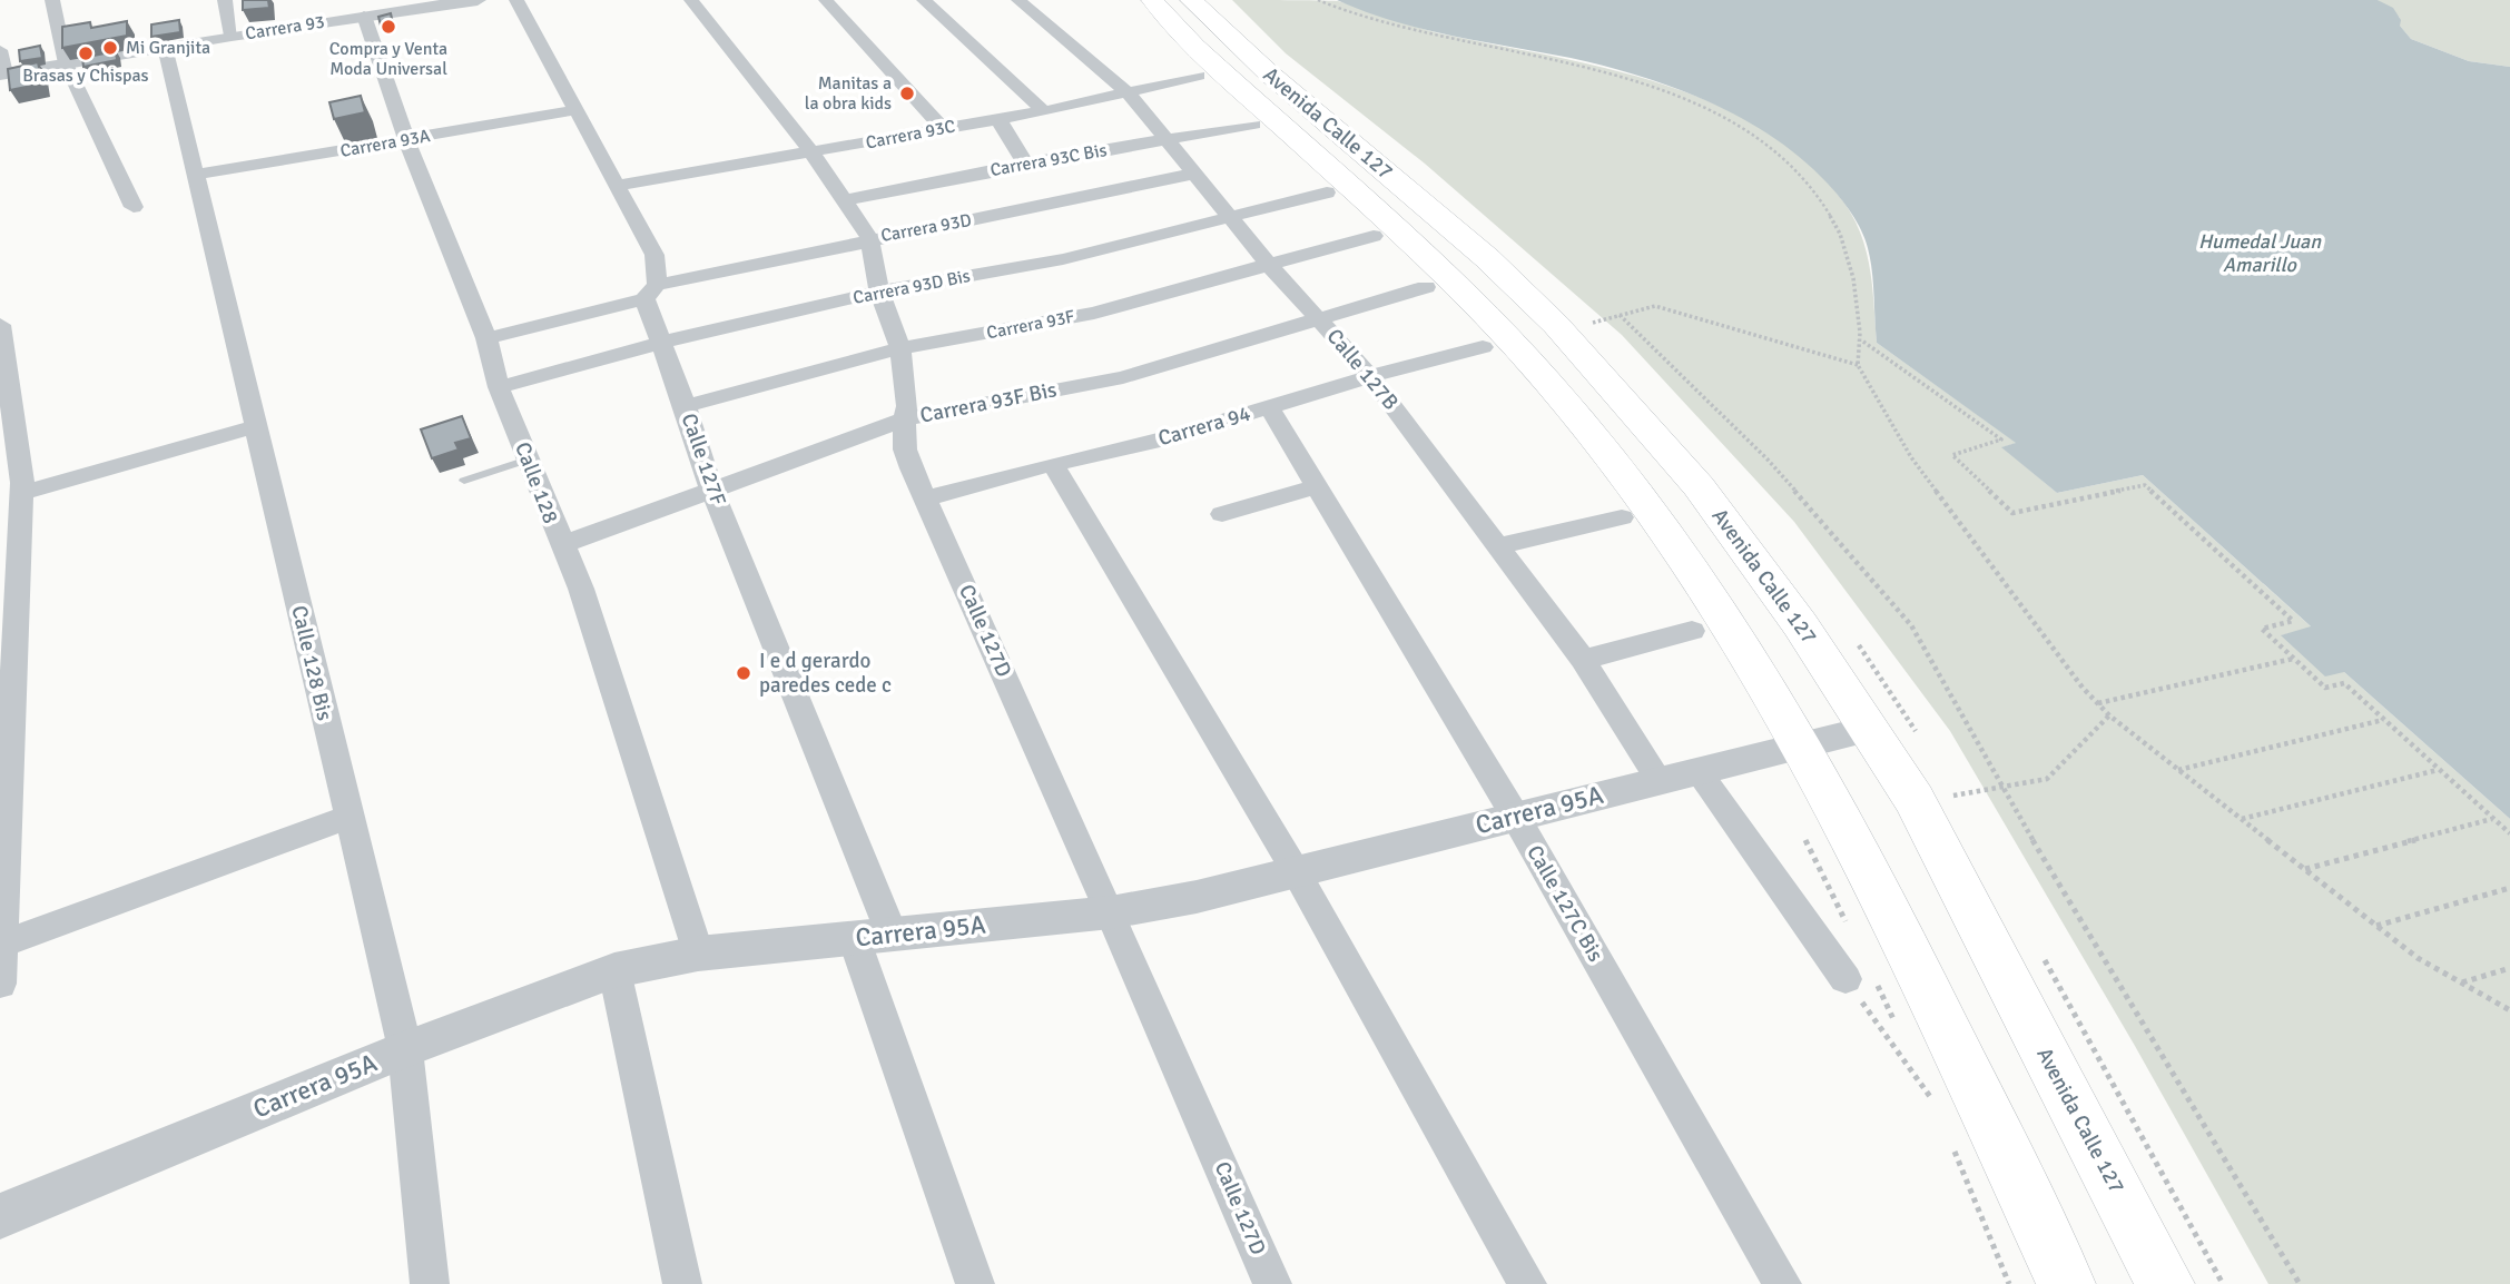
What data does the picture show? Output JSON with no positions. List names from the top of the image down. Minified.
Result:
{"streets":{"main road":["Avenida Calle 127"],"street":["Carrera 93","Carrera 93C","Carrera 93A","Carrera 93C Bis","Carrera 93D","Carrera 93D Bis","Carrera 93F","Calle 127B","Carrera 93F Bis","Carrera 94","Calle 127F","Calle 128","Calle 127D","Calle 128 Bis","Carrera 95A","Calle 127C Bis"]},"crossings":[["Carrera 93","Calle 128"],["Carrera 93","Calle 128 Bis"],["Avenida Calle 127","Carrera 95A"],["Carrera 93C","Calle 127B"],["Carrera 93C","Calle 127F"],["Carrera 93C","Calle 127D"],["Carrera 93A","Calle 127F"],["Carrera 93A","Calle 128"],["Carrera 93A","Calle 128 Bis"],["Carrera 93C Bis","Calle 127B"],["Carrera 93C Bis","Calle 127D"],["Carrera 93D","Calle 127B"],["Carrera 93D","Calle 127F"],["Carrera 93D","Calle 128"],["Carrera 93D","Calle 127D"],["Carrera 93D Bis","Calle 127B"],["Carrera 93D Bis","Calle 127F"],["Carrera 93D Bis","Calle 128"],["Carrera 93D Bis","Calle 127D"],["Carrera 93F","Calle 127B"],["Carrera 93F","Calle 127F"],["Carrera 93F","Calle 127D"],["Calle 127B","Carrera 93F Bis"],["Calle 127B","Carrera 94"],["Calle 127B","Carrera 95A"],["Carrera 93F Bis","Calle 127F"],["Carrera 93F Bis","Calle 128"],["Carrera 93F Bis","Calle 127D"],["Carrera 94","Calle 127D"],["Carrera 94","Calle 127C Bis"],["Calle 127F","Carrera 95A"],["Calle 128","Carrera 95A"],["Calle 127D","Carrera 95A"],["Calle 128 Bis","Carrera 95A"],["Carrera 95A","Calle 127C Bis"]],"water":["Humedal Juan Amarillo"],"places":["Compra y Venta Moda Universal","Mi Granjita","Brasas y Chispas","Manitas a la obra kids","I e d gerardo paredes cede c"]}
